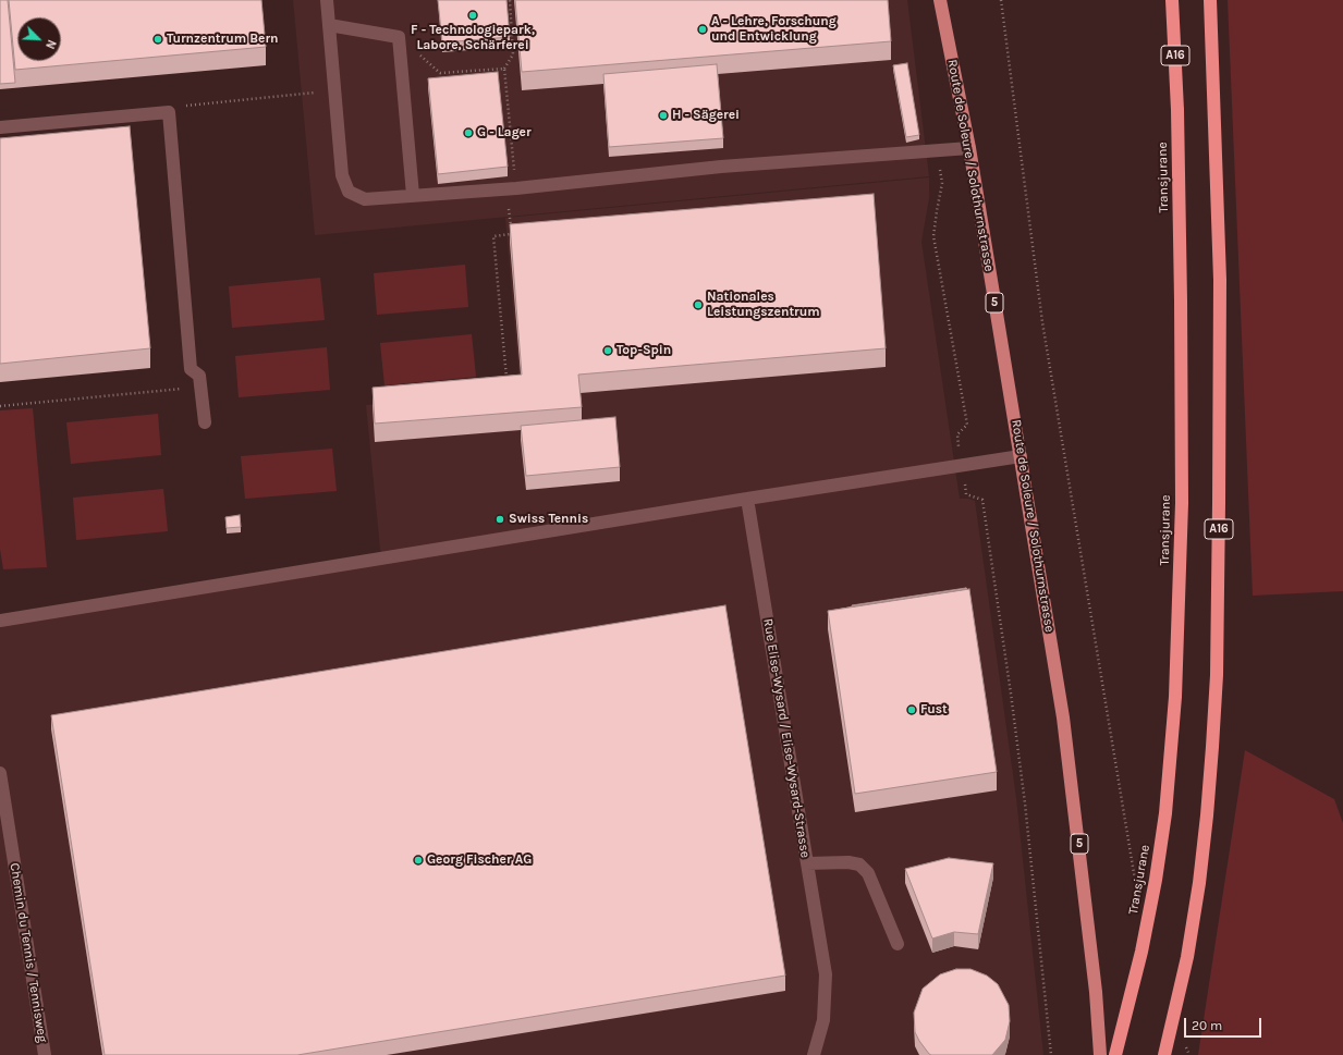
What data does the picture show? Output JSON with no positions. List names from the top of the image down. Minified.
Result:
{"streets":{"highway":["A16","Transjurane"],"main road":["Route de Soleure / Solothurnstrasse","5"],"street":["Rue Elise-Wysard / Elise-Wysard-Strasse","Chemin du Tennis / Tennisweg"]},"places":["F - Technologiepark, Labore, Schärferei","A - Lehre, Forschung und Entwicklung","Turnzentrum Bern","H - Sägerei","G - Lager","Nationales Leistungszentrum","Top-Spin","Swiss Tennis","Fust","Georg Fischer AG"],"scale_bar":"20 m","north":"bottom right"}
